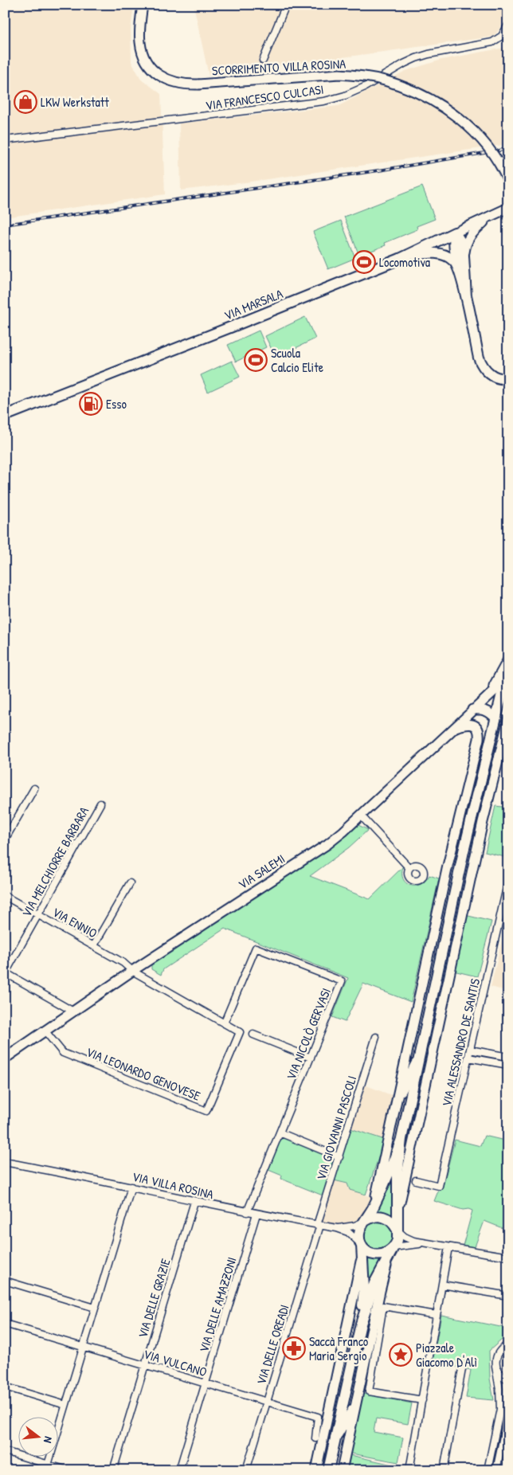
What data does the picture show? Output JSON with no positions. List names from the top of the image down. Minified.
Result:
{"streets":{"main road":["VIA MARSALA"],"street":["SCORRIMENTO VILLA ROSINA","VIA FRANCESCO CULCASI","VIA MELCHIORRE BARBARA","VIA SALEMI","VIA ENNIO","VIA NICOLÒ GERVASI","VIA ALESSANDRO DE SANTIS","VIA LEONARDO GENOVESE","VIA GIOVANNI PASCOLI","VIA VILLA ROSINA","VIA DELLE GRAZIE","VIA DELLE AMAZZONI","VIA DELLE OREADI","VIA VULCANO"]},"crossings":[["VIA MELCHIORRE BARBARA","VIA ENNIO"],["VIA SALEMI","VIA ENNIO"],["VIA SALEMI","VIA LEONARDO GENOVESE"],["VIA ENNIO","VIA NICOLÒ GERVASI"],["VIA ENNIO","VIA LEONARDO GENOVESE"],["VIA NICOLÒ GERVASI","VIA VILLA ROSINA"],["VIA GIOVANNI PASCOLI","VIA VILLA ROSINA"],["VIA GIOVANNI PASCOLI","VIA DELLE OREADI"],["VIA VILLA ROSINA","VIA DELLE GRAZIE"],["VIA VILLA ROSINA","VIA DELLE AMAZZONI"],["VIA VILLA ROSINA","VIA DELLE OREADI"],["VIA DELLE GRAZIE","VIA VULCANO"],["VIA DELLE AMAZZONI","VIA VULCANO"],["VIA DELLE OREADI","VIA VULCANO"]],"places":{"shop":["LKW Werkstatt"],"sports":["Locomotiva","Scuola Calcio Elite"],"fuel station":["Esso"],"pharmacy":["Saccà Franco Maria Sergio"],"place":["Piazzale Giacomo D'Alì"]},"north":"right"}
